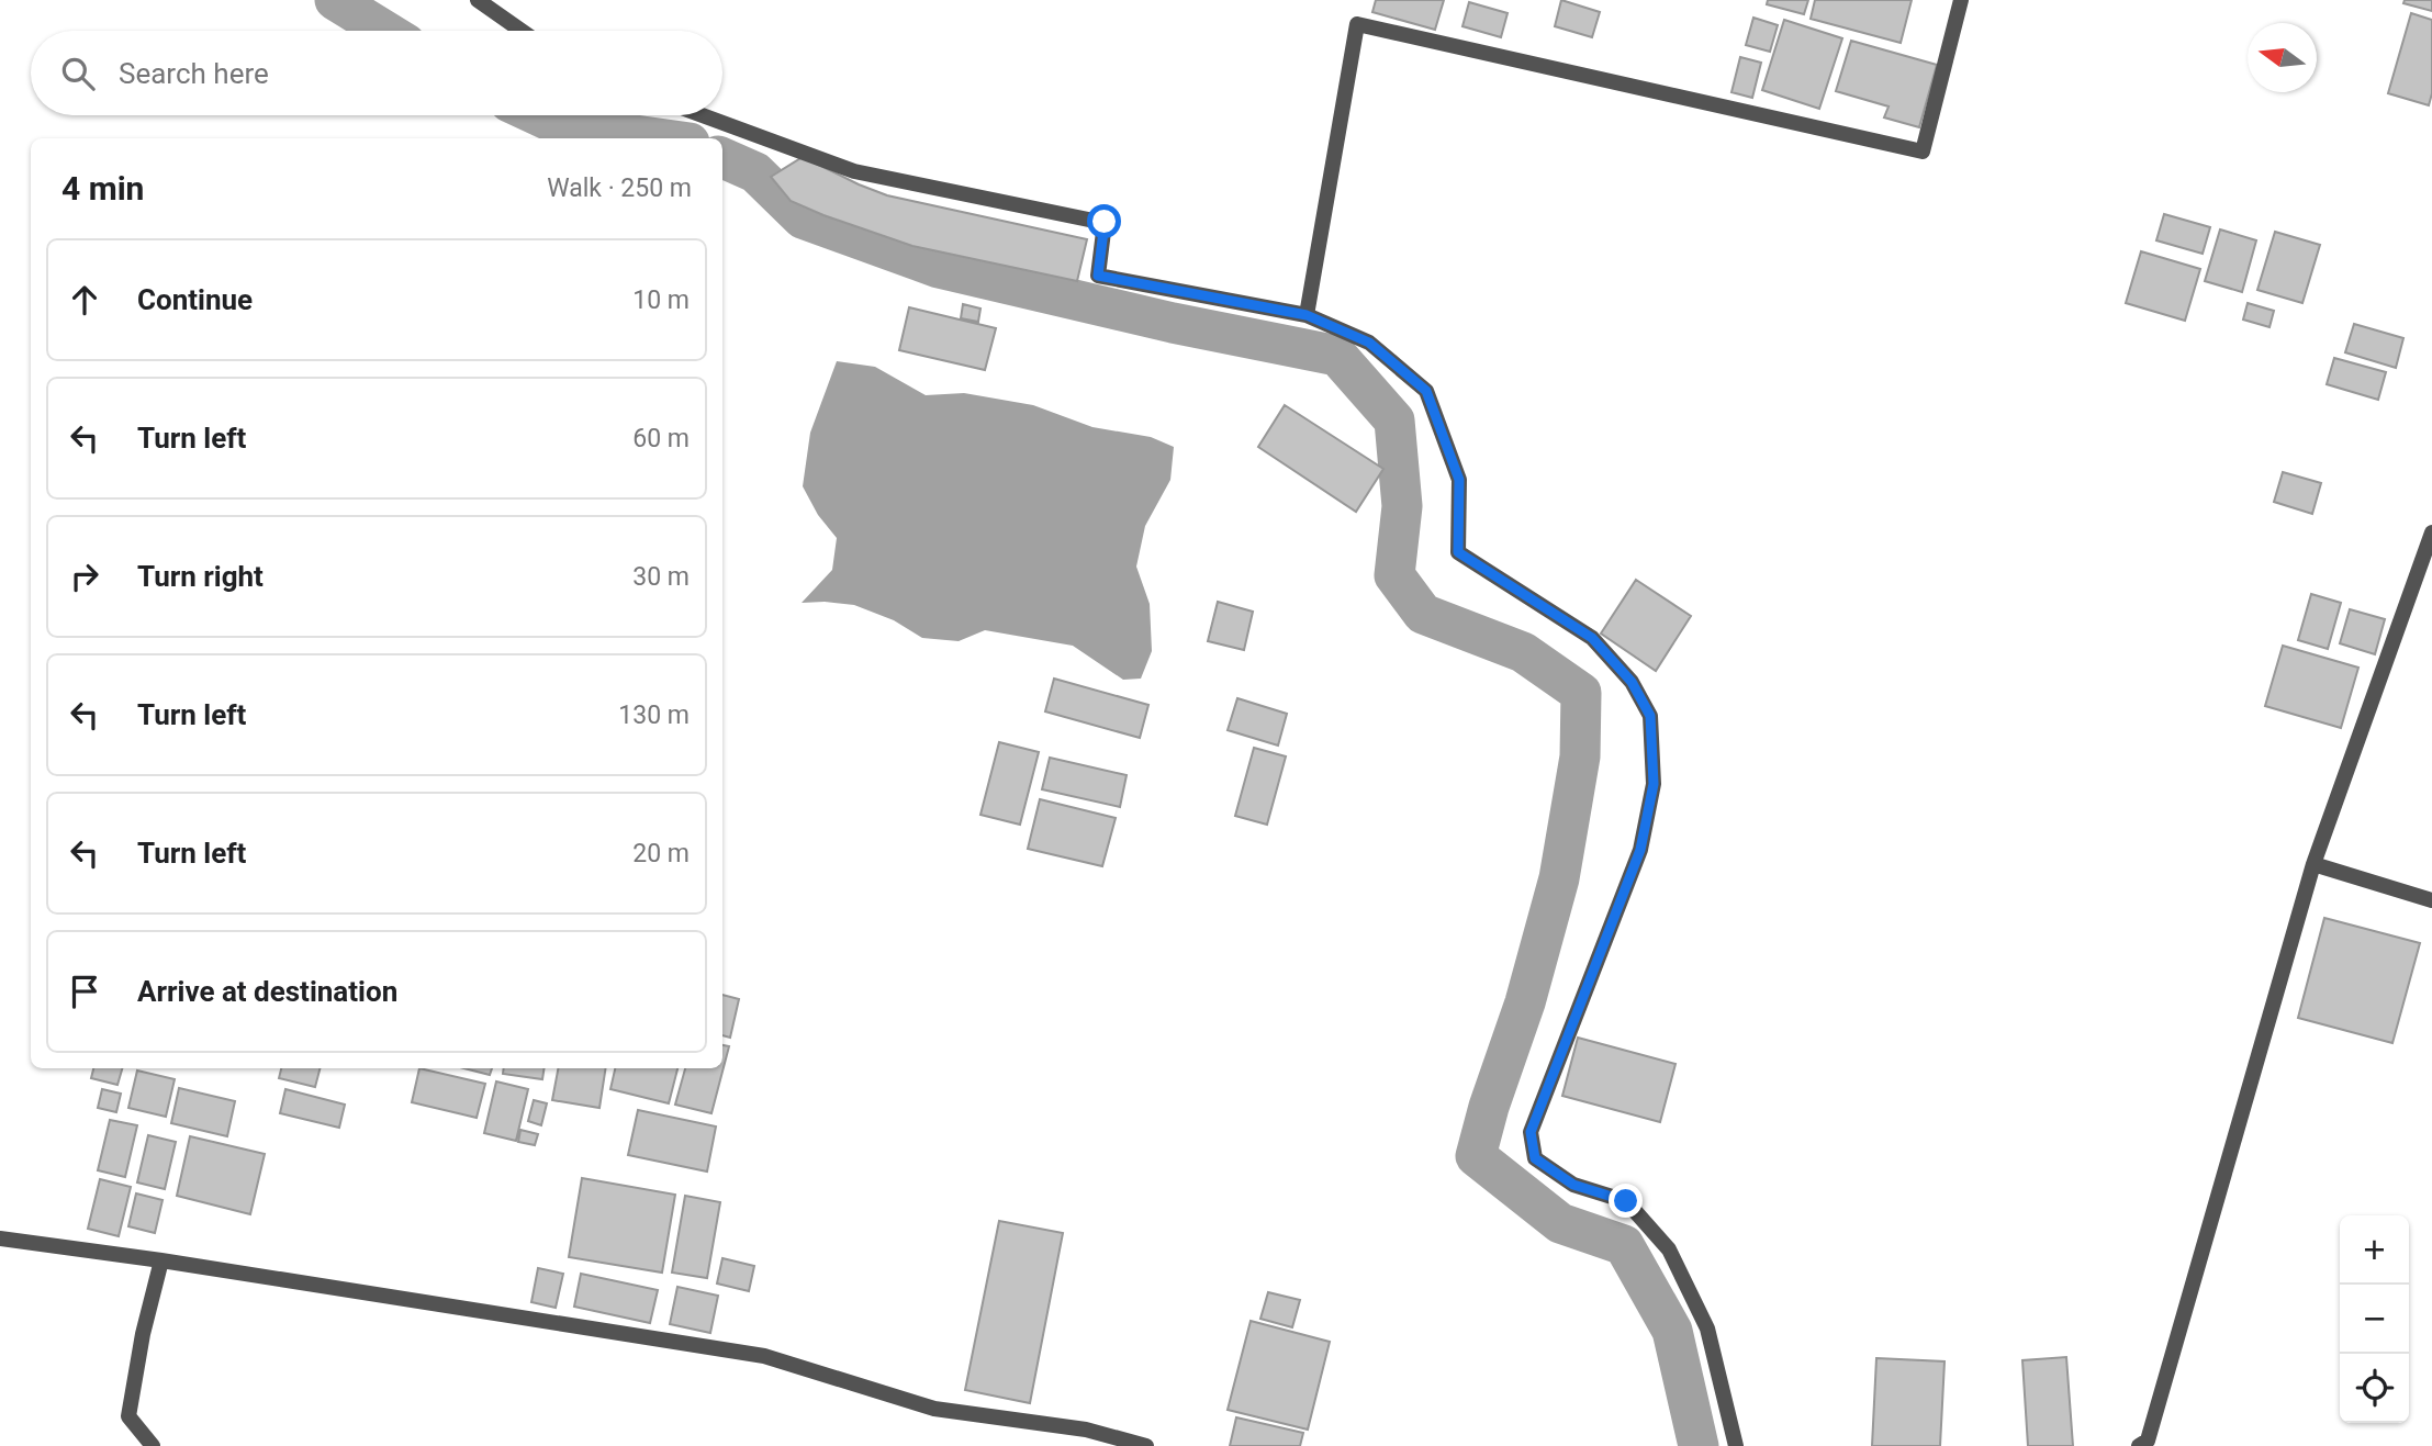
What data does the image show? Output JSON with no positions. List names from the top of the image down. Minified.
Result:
{"north":"left","page":{"search":"Search here","heading":["4 min","Walk · 250 m"],"list":[["Continue","10 m"],["Turn left","60 m"],["Turn right","30 m"],["Turn left","130 m"],["Turn left","20 m"],"Arrive at destination"],"map_buttons":["+","−"]}}
